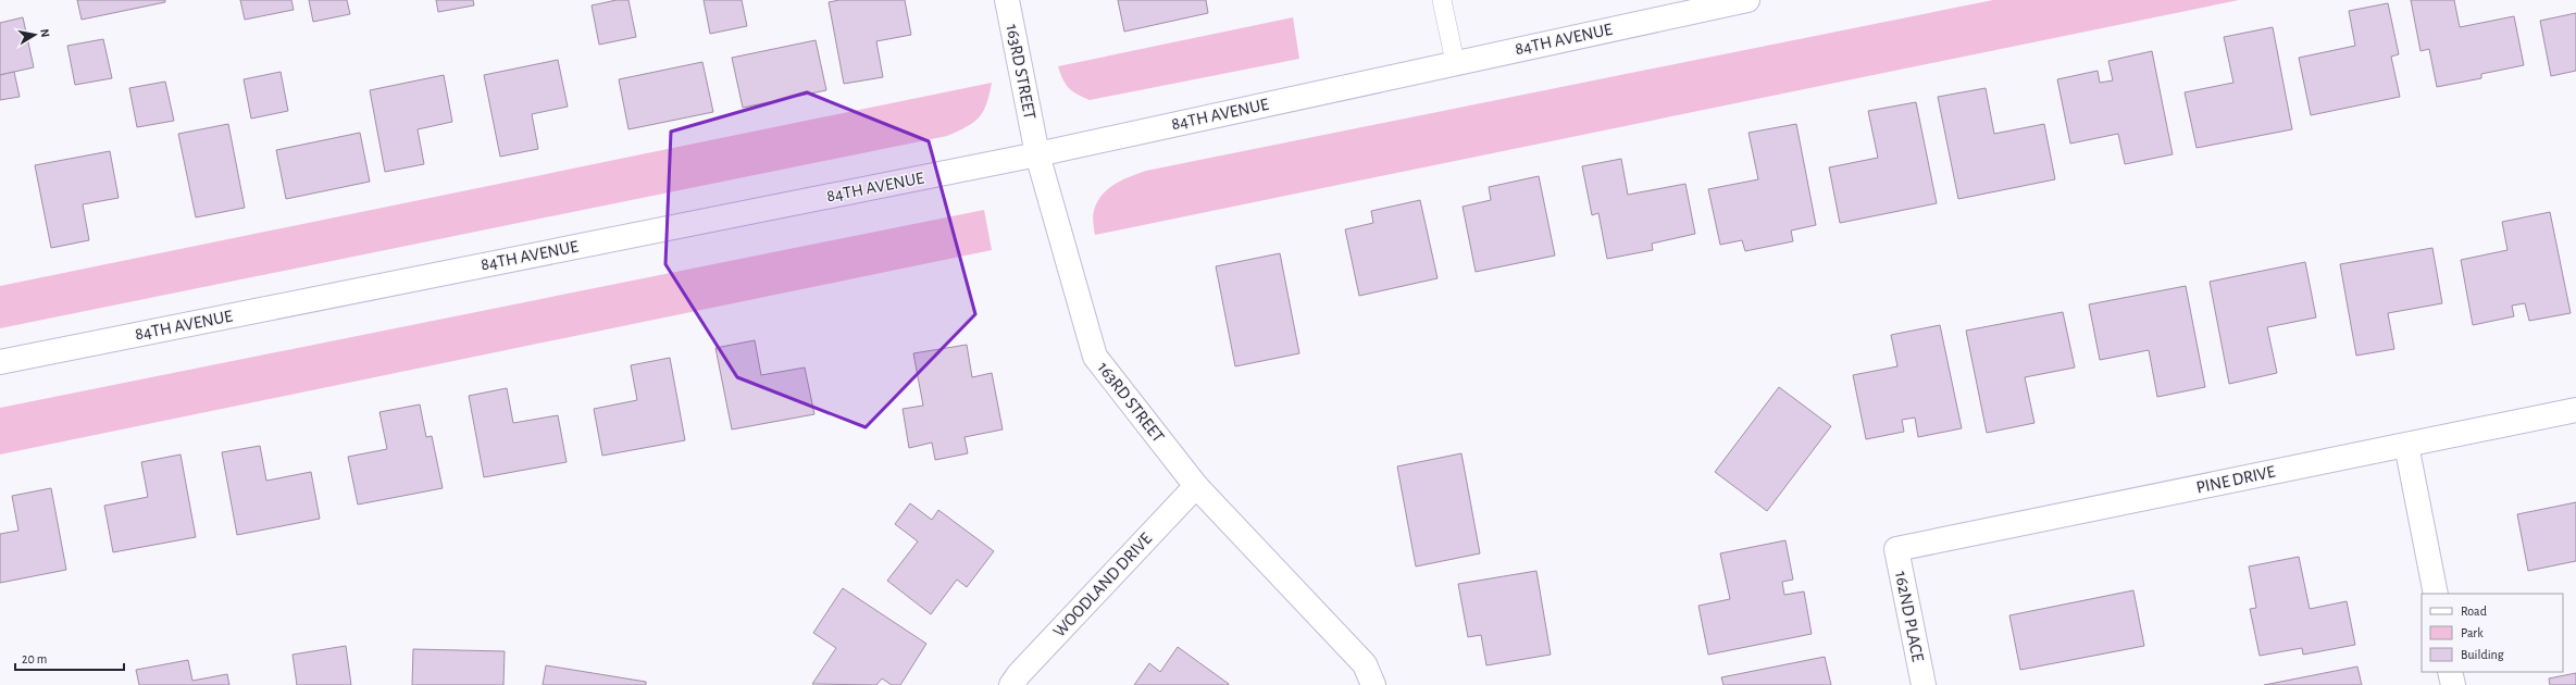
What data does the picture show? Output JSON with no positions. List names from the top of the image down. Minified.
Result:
{"streets":{"street":["84TH AVENUE","163RD STREET","PINE DRIVE","WOODLAND DRIVE","162ND PLACE"]},"crossings":[["84TH AVENUE","163RD STREET"],["163RD STREET","WOODLAND DRIVE"],["PINE DRIVE","162ND PLACE"]],"legend":["Road","Park","Building"],"scale_bar":"20 m","north":"right"}
